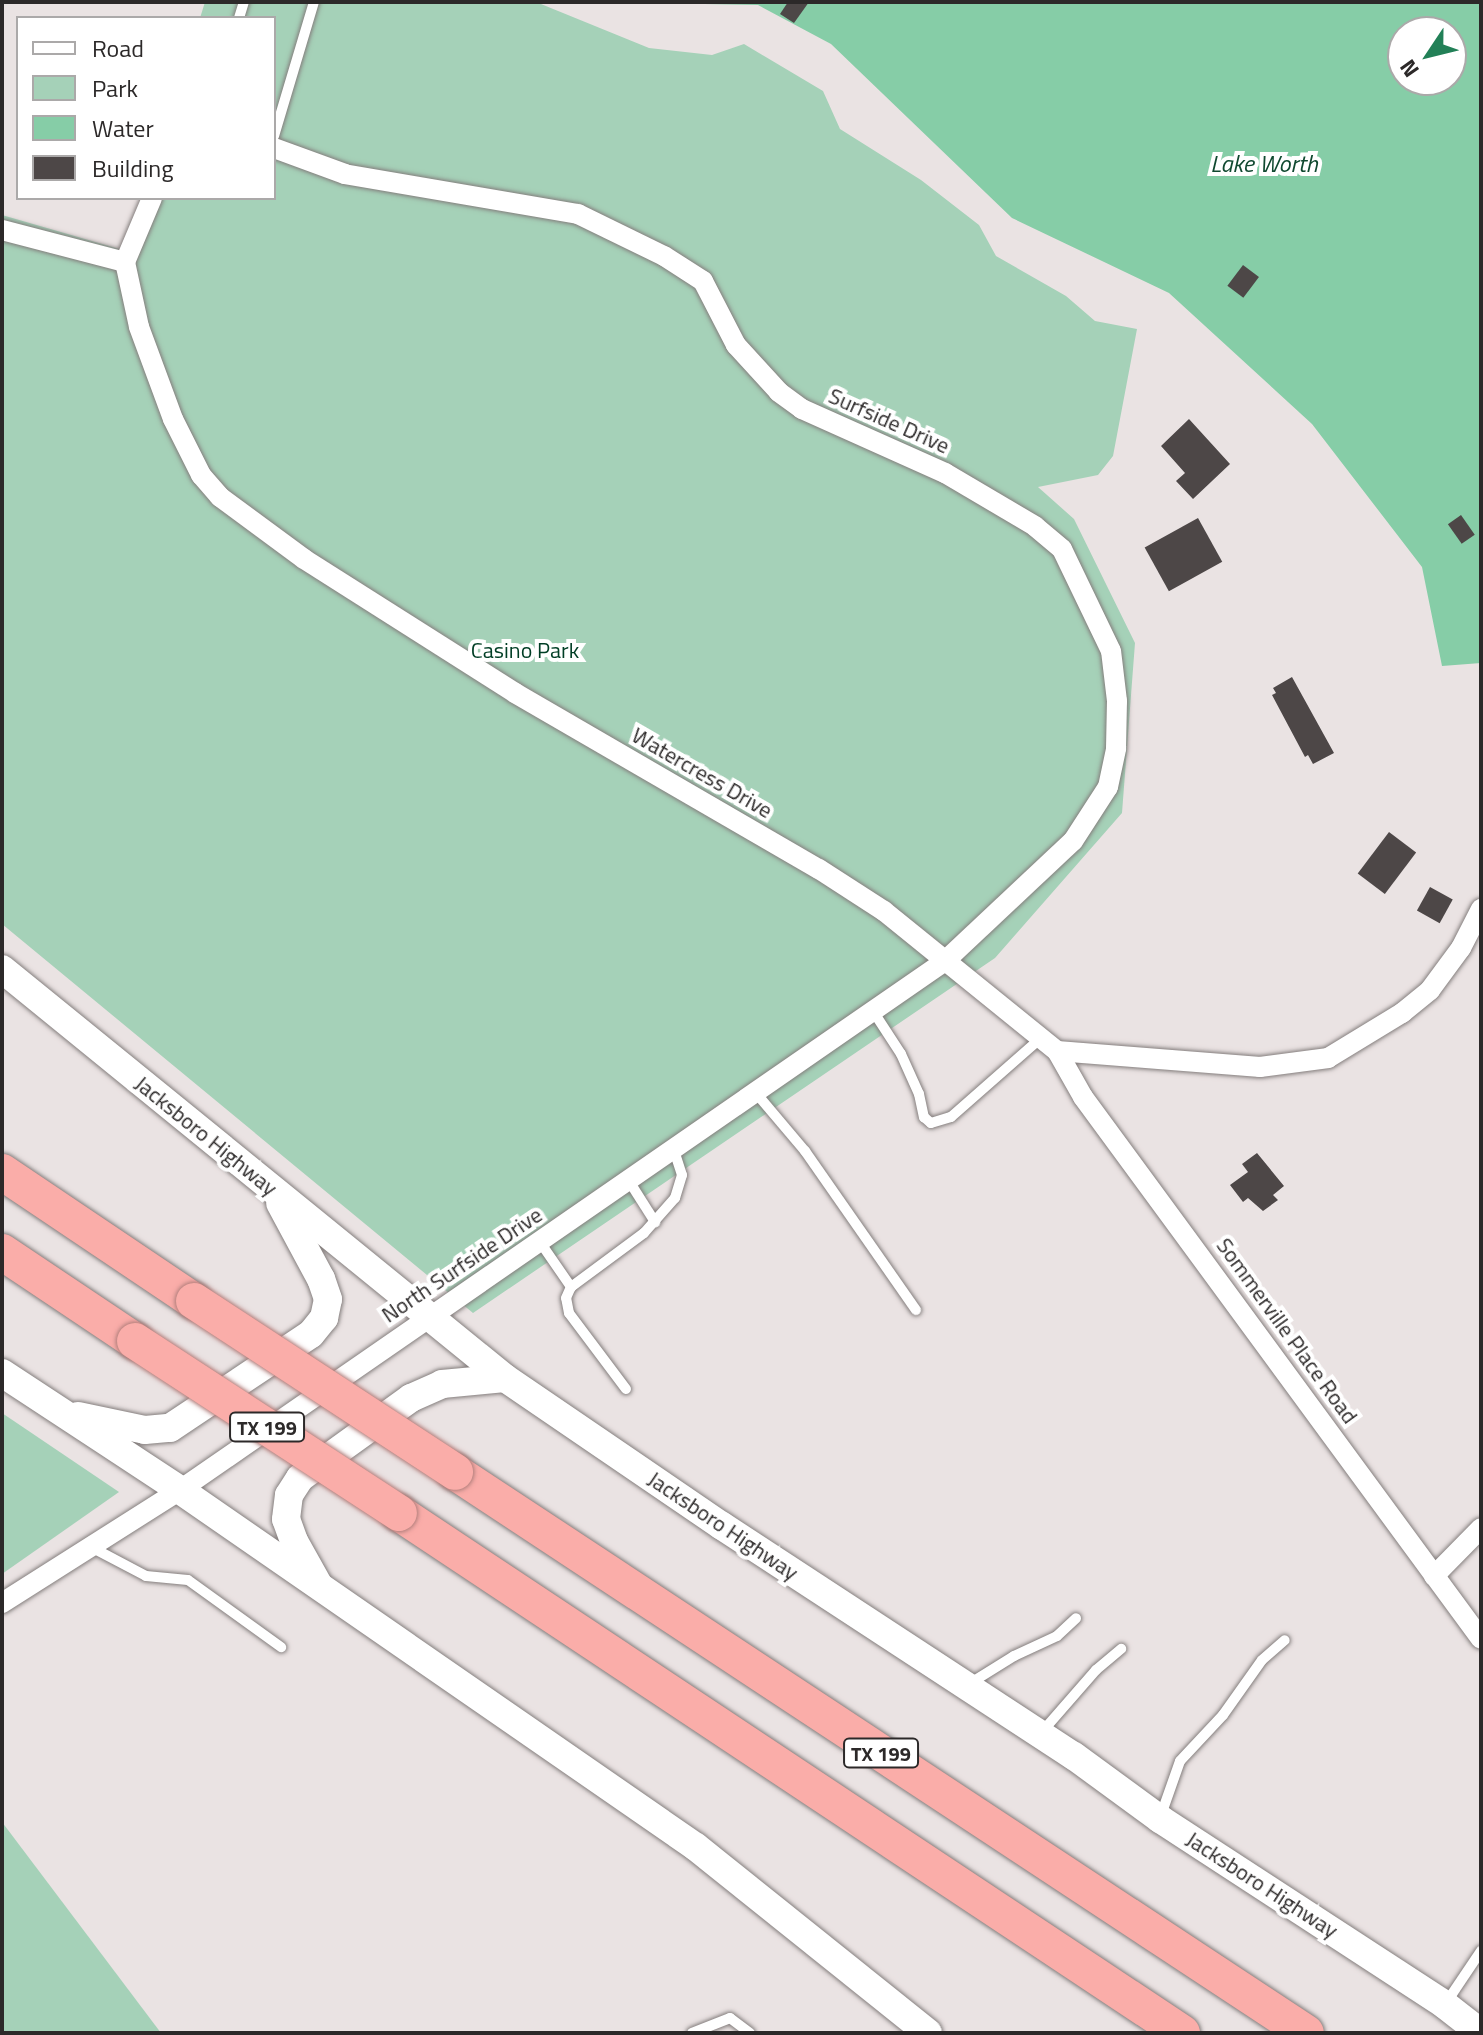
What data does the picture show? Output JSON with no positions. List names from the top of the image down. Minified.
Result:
{"streets":{"highway":["TX 199"],"main road":["Jacksboro Highway"],"street":["Surfside Drive","Watercress Drive","North Surfside Drive","Sommerville Place Road"]},"crossings":[["Surfside Drive","Watercress Drive"],["Surfside Drive","North Surfside Drive"],["Watercress Drive","North Surfside Drive"],["Watercress Drive","Sommerville Place Road"],["Jacksboro Highway","North Surfside Drive"]],"water":["Lake Worth"],"parks":["Casino Park"],"legend":["Road","Park","Water","Building"],"north":"bottom left"}
